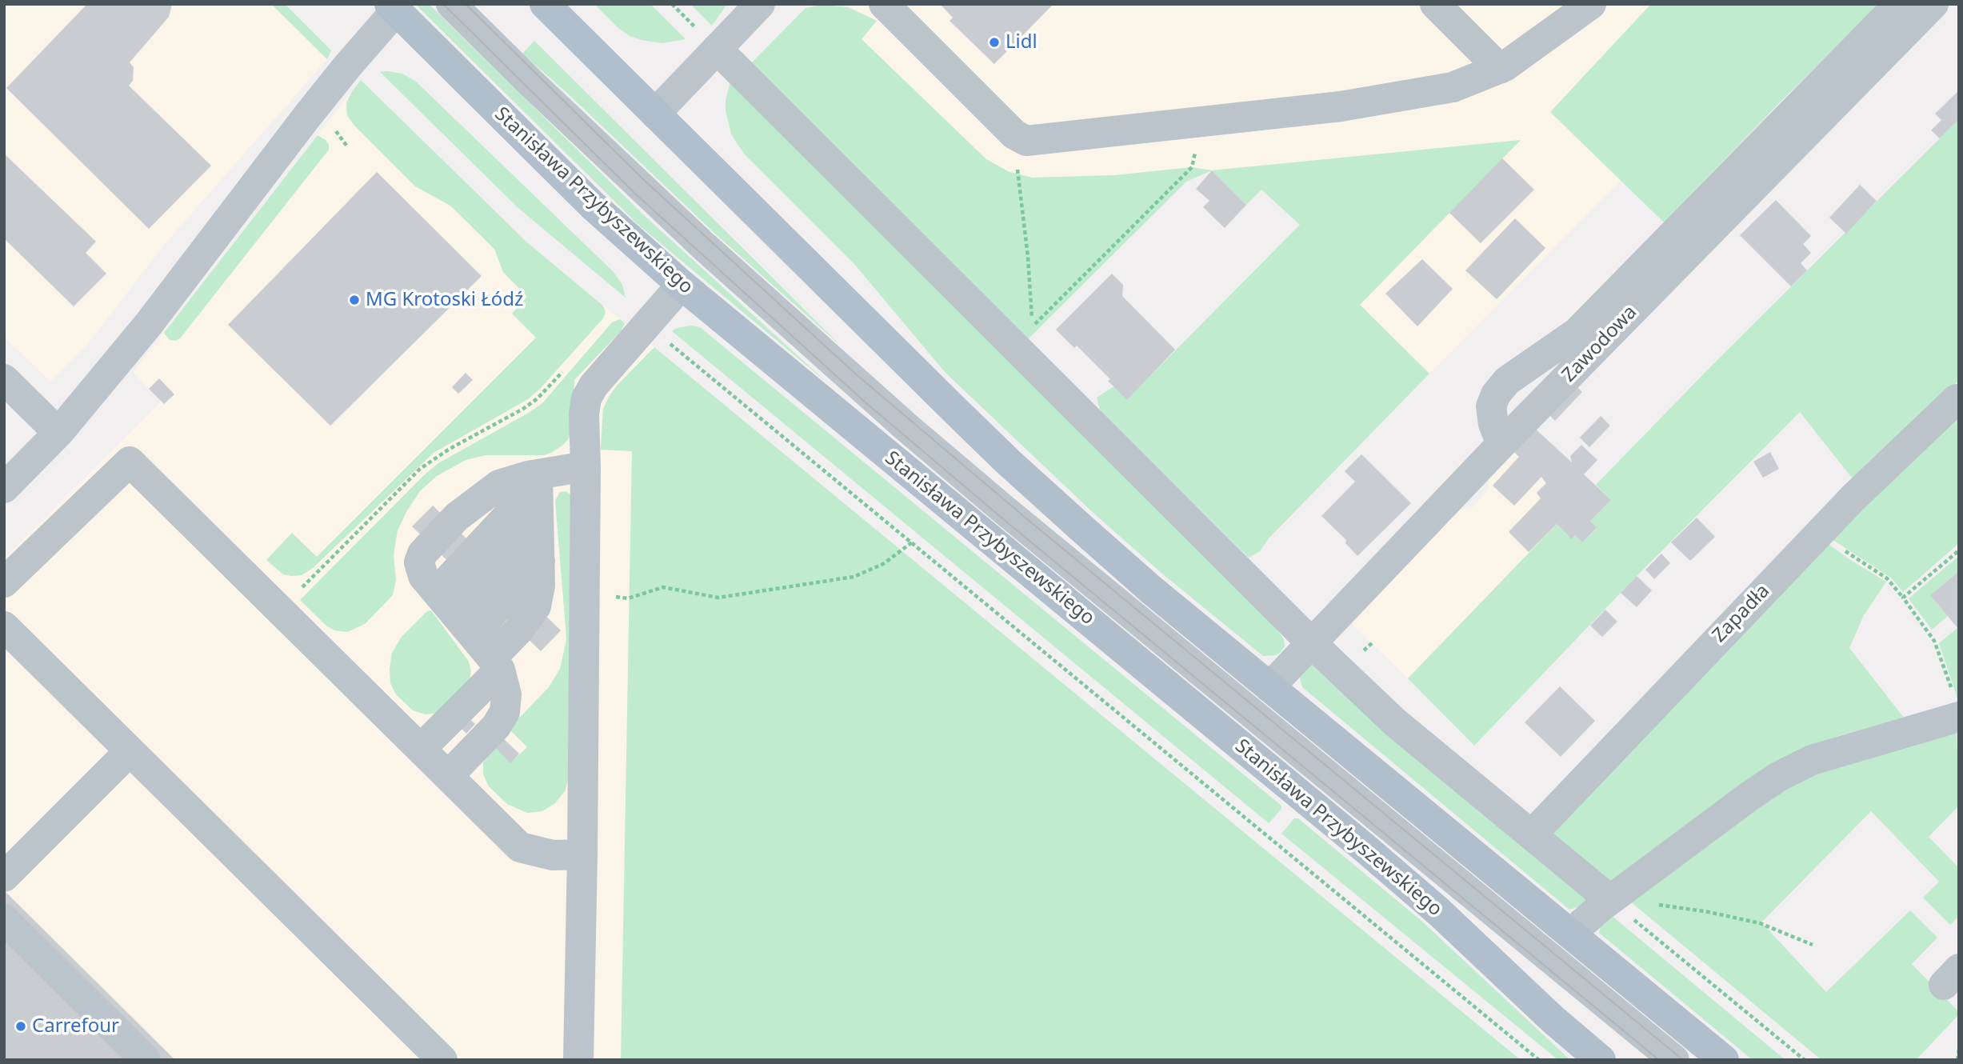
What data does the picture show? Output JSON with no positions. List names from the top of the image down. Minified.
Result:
{"streets":{"main road":["Stanisława Przybyszewskiego"],"street":["Zawodowa","Zapadła"]},"places":["Lidl","MG Krotoski Łódź","Carrefour"]}
